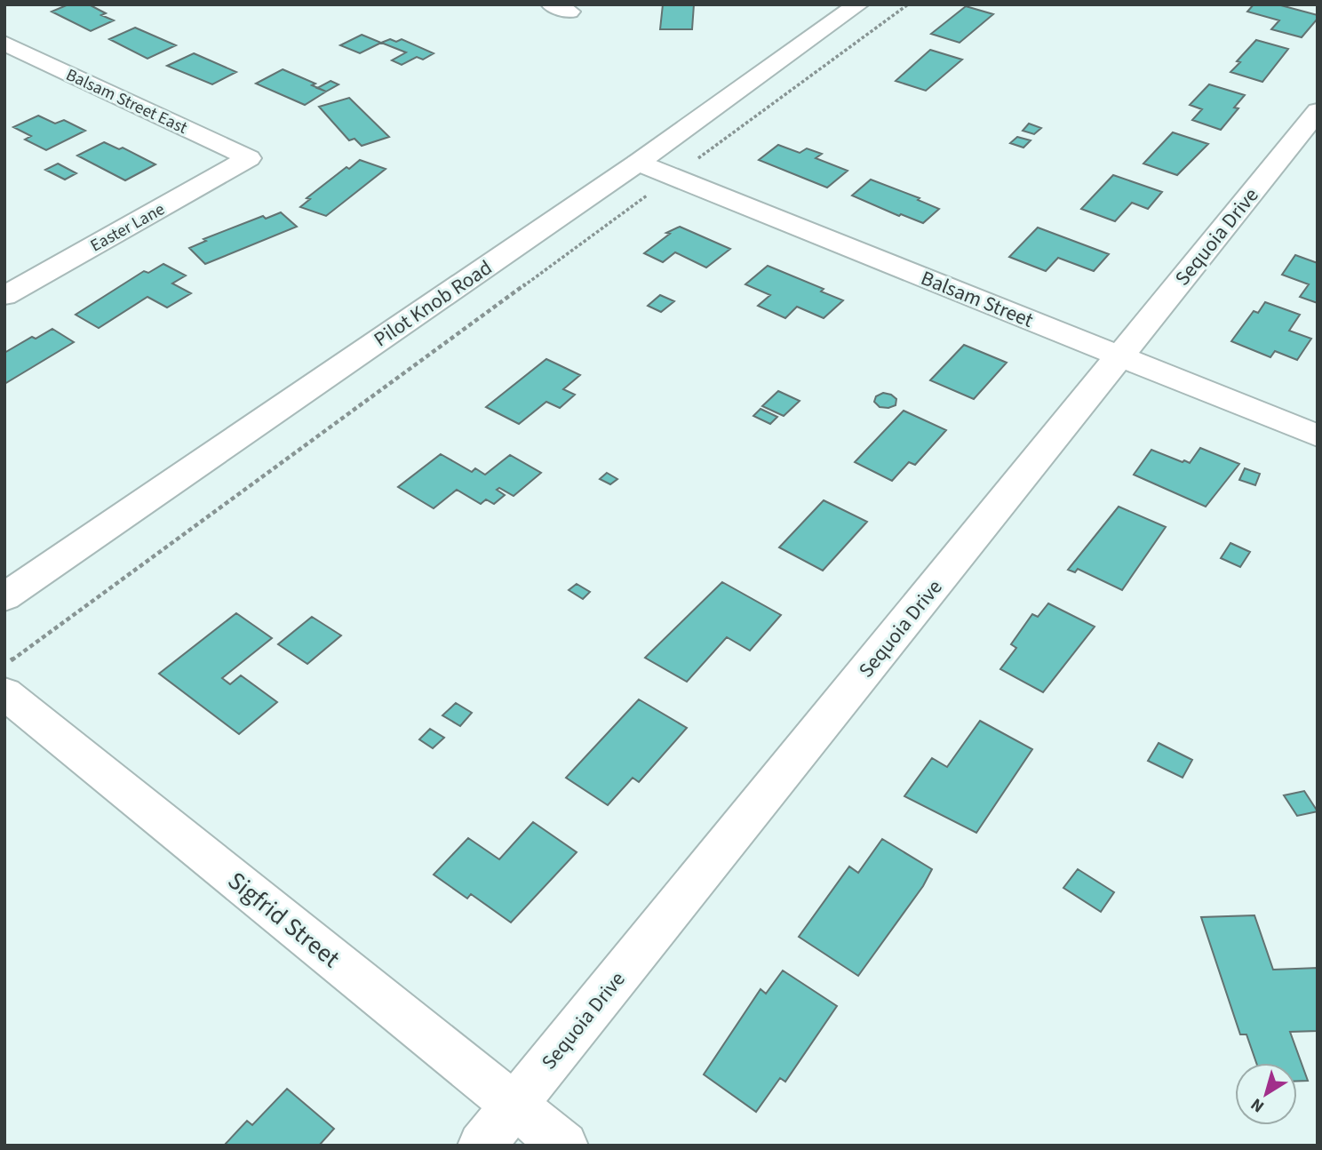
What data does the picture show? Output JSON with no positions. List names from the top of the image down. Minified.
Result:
{"streets":{"street":["Balsam Street East","Easter Lane","Sequoia Drive","Balsam Street","Pilot Knob Road","Sigfrid Street"]},"crossings":[["Balsam Street East","Easter Lane"],["Sequoia Drive","Balsam Street"],["Sequoia Drive","Sigfrid Street"],["Balsam Street","Pilot Knob Road"]],"north":"bottom left"}
